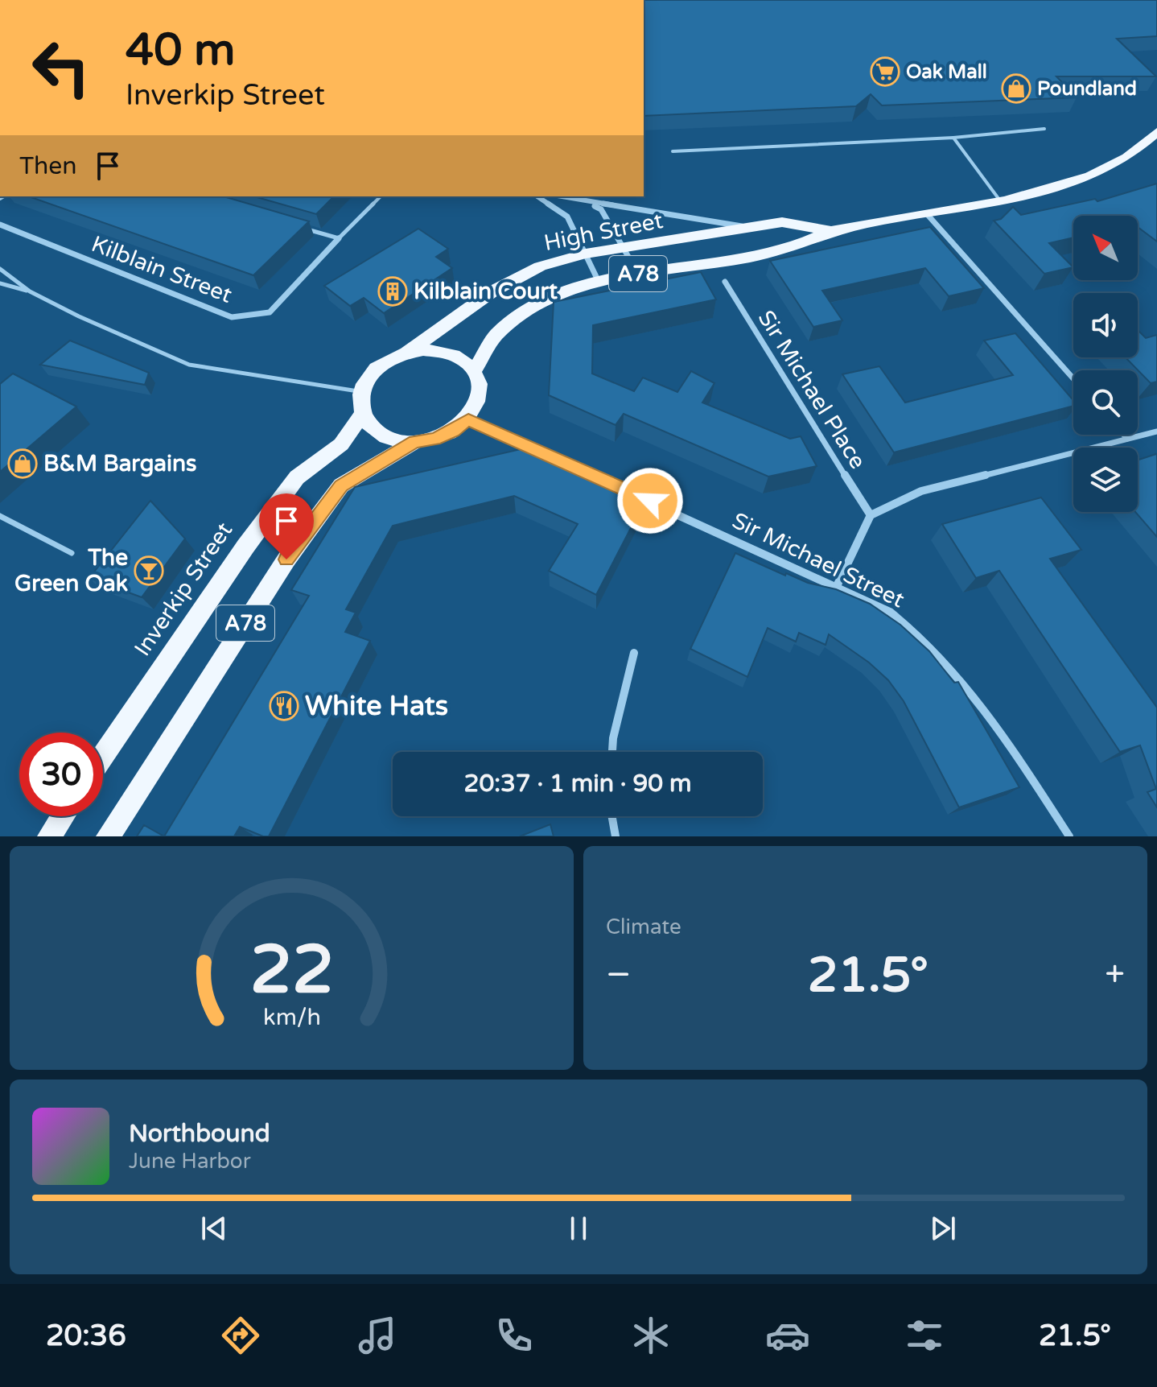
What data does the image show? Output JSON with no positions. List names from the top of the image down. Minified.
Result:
{"streets":{"highway":["High Street","A78","Inverkip Street"],"street":["Kilblain Street","Sir Michael Place","Sir Michael Street"]},"crossings":[["High Street","A78"],["High Street","Sir Michael Street"],["High Street","Inverkip Street"],["A78","Sir Michael Street"],["A78","Inverkip Street"],["Sir Michael Street","Inverkip Street"]],"places":{"supermarket":["Oak Mall"],"shop":["Poundland","B&M Bargains"],"building":["Kilblain Court"],"bar":["The Green Oak"],"restaurant":["White Hats"]},"north":"top left","page":{"turn":["40 m","Inverkip Street"],"then":"Then","limit":"30","trip":"20:37 · 1 min · 90 m","tile":"Climate","heat":["−","21.5°","+"],"song":["Northbound","June Harbor"],"tabs":["20:36","21.5°"],"gauge":["22","km/h"]}}
